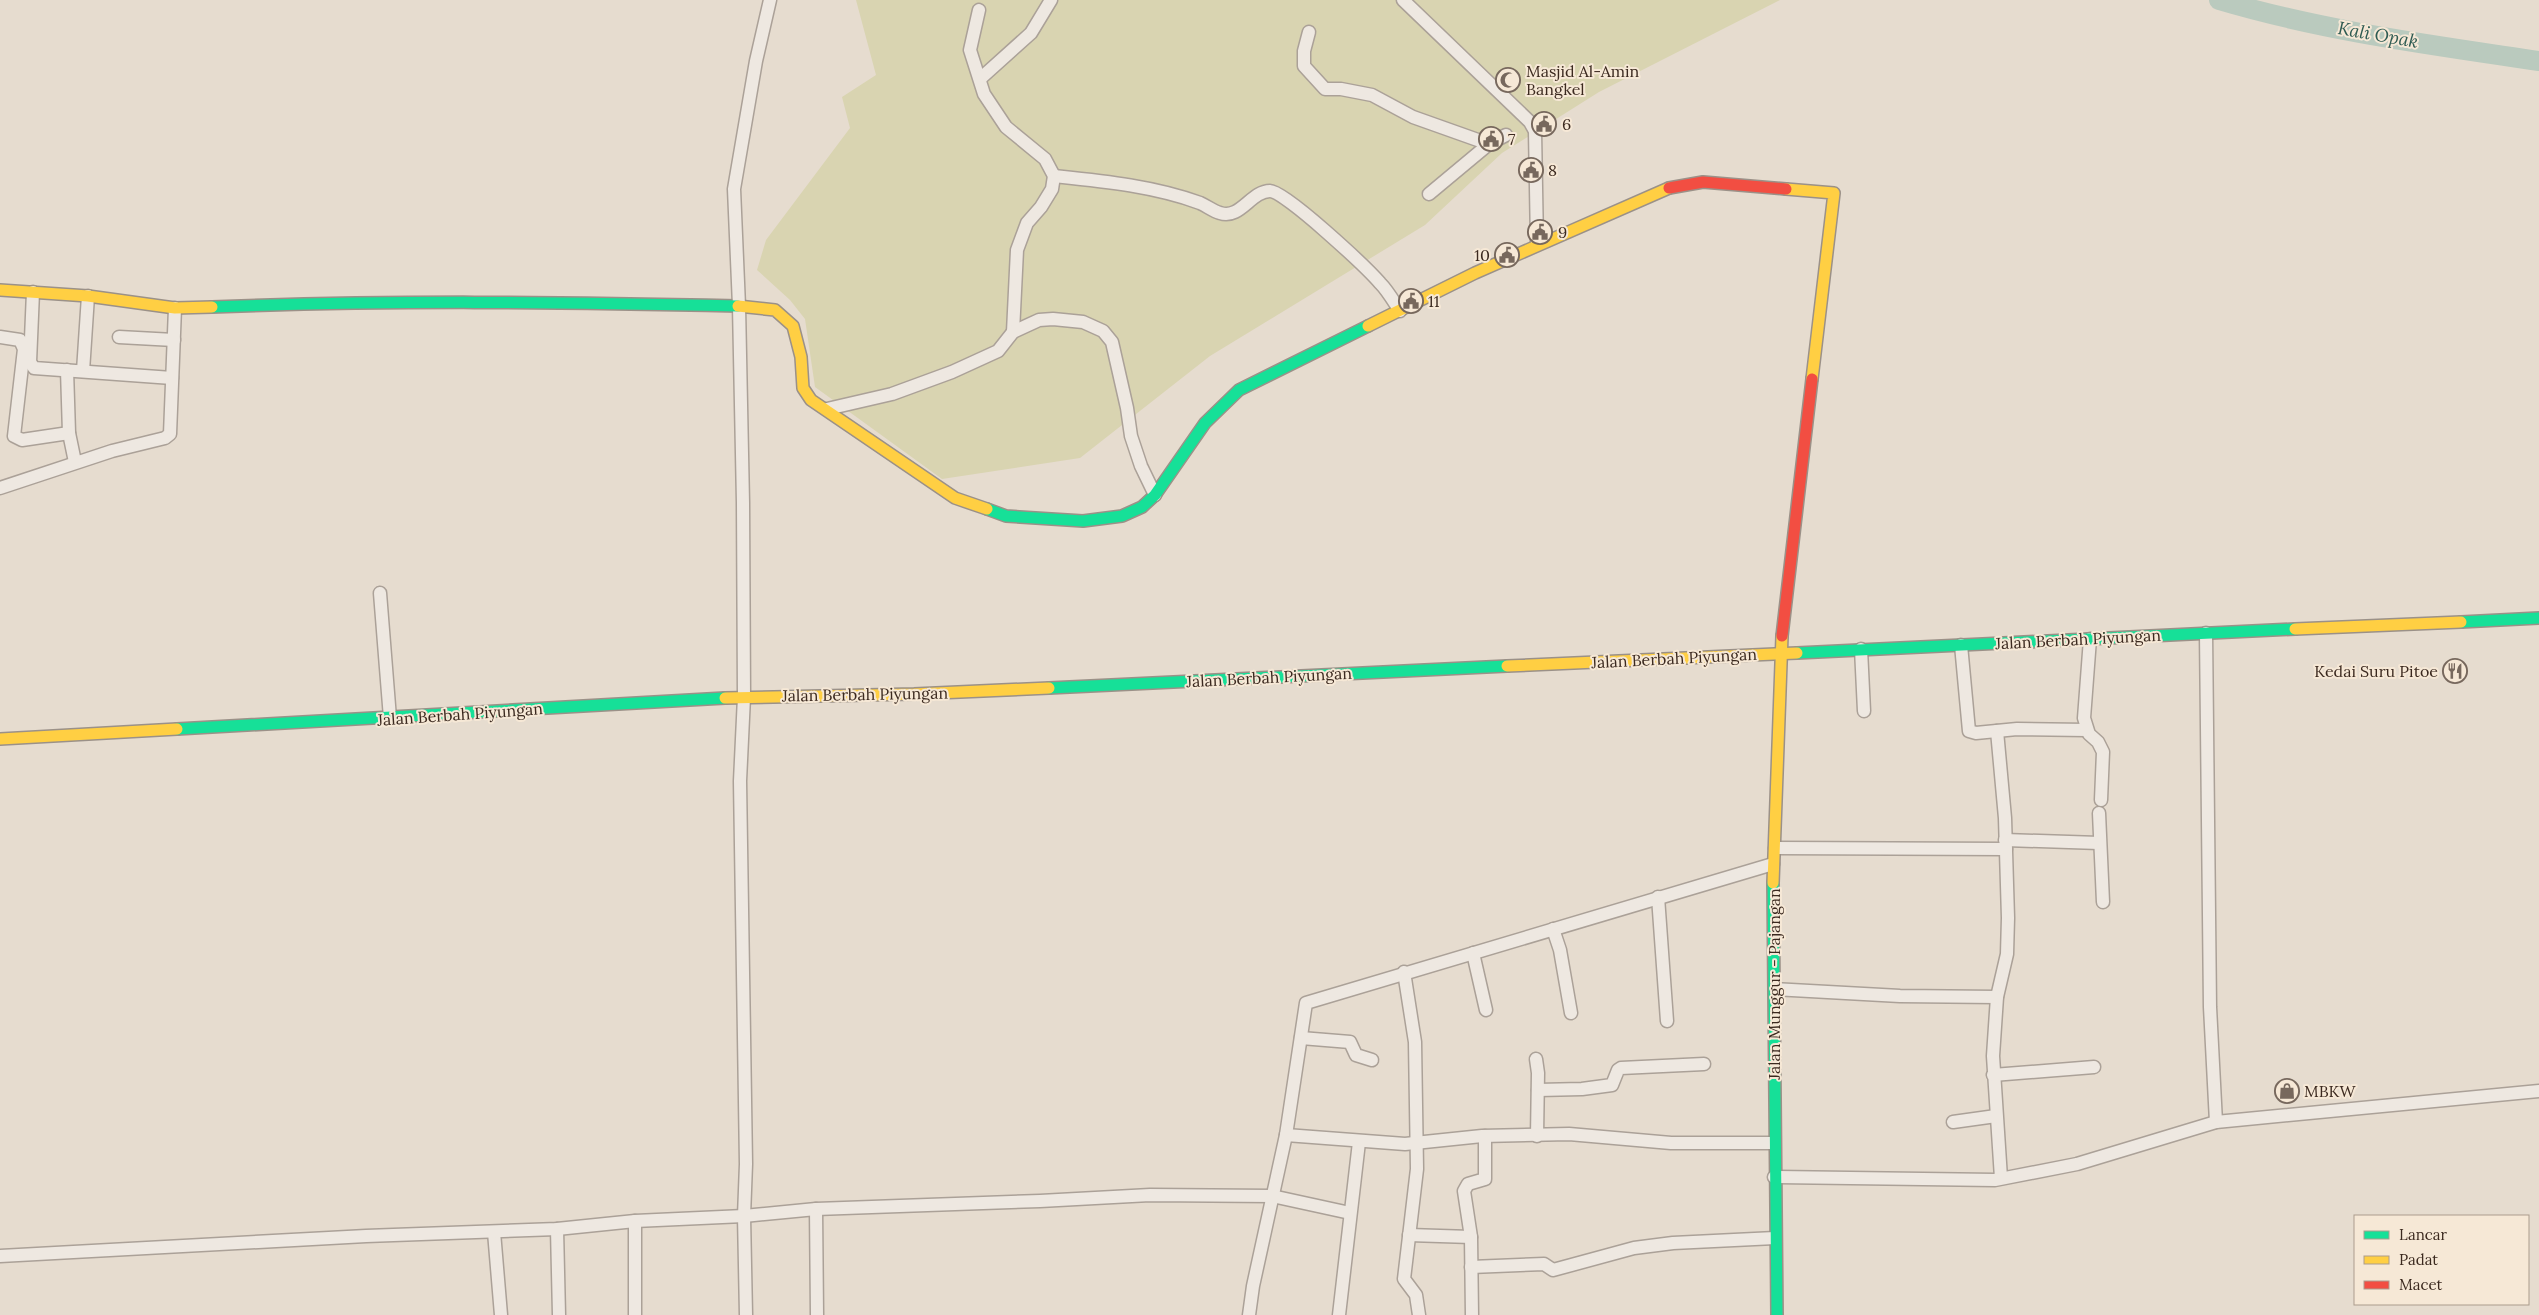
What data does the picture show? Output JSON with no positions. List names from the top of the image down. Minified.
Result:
{"streets":{"street":["Jalan Berbah Piyungan","Jalan Munggur - Pajangan"]},"crossings":[["Jalan Berbah Piyungan","Jalan Munggur - Pajangan"]],"water":["Kali Opak"],"places":{"mosque":["Masjid Al-Amin Bangkel"],"public building":["6","7","8","9","10","11"],"restaurant":["Kedai Suru Pitoe"],"shop":["MBKW"]},"legend":["Lancar","Padat","Macet"]}
